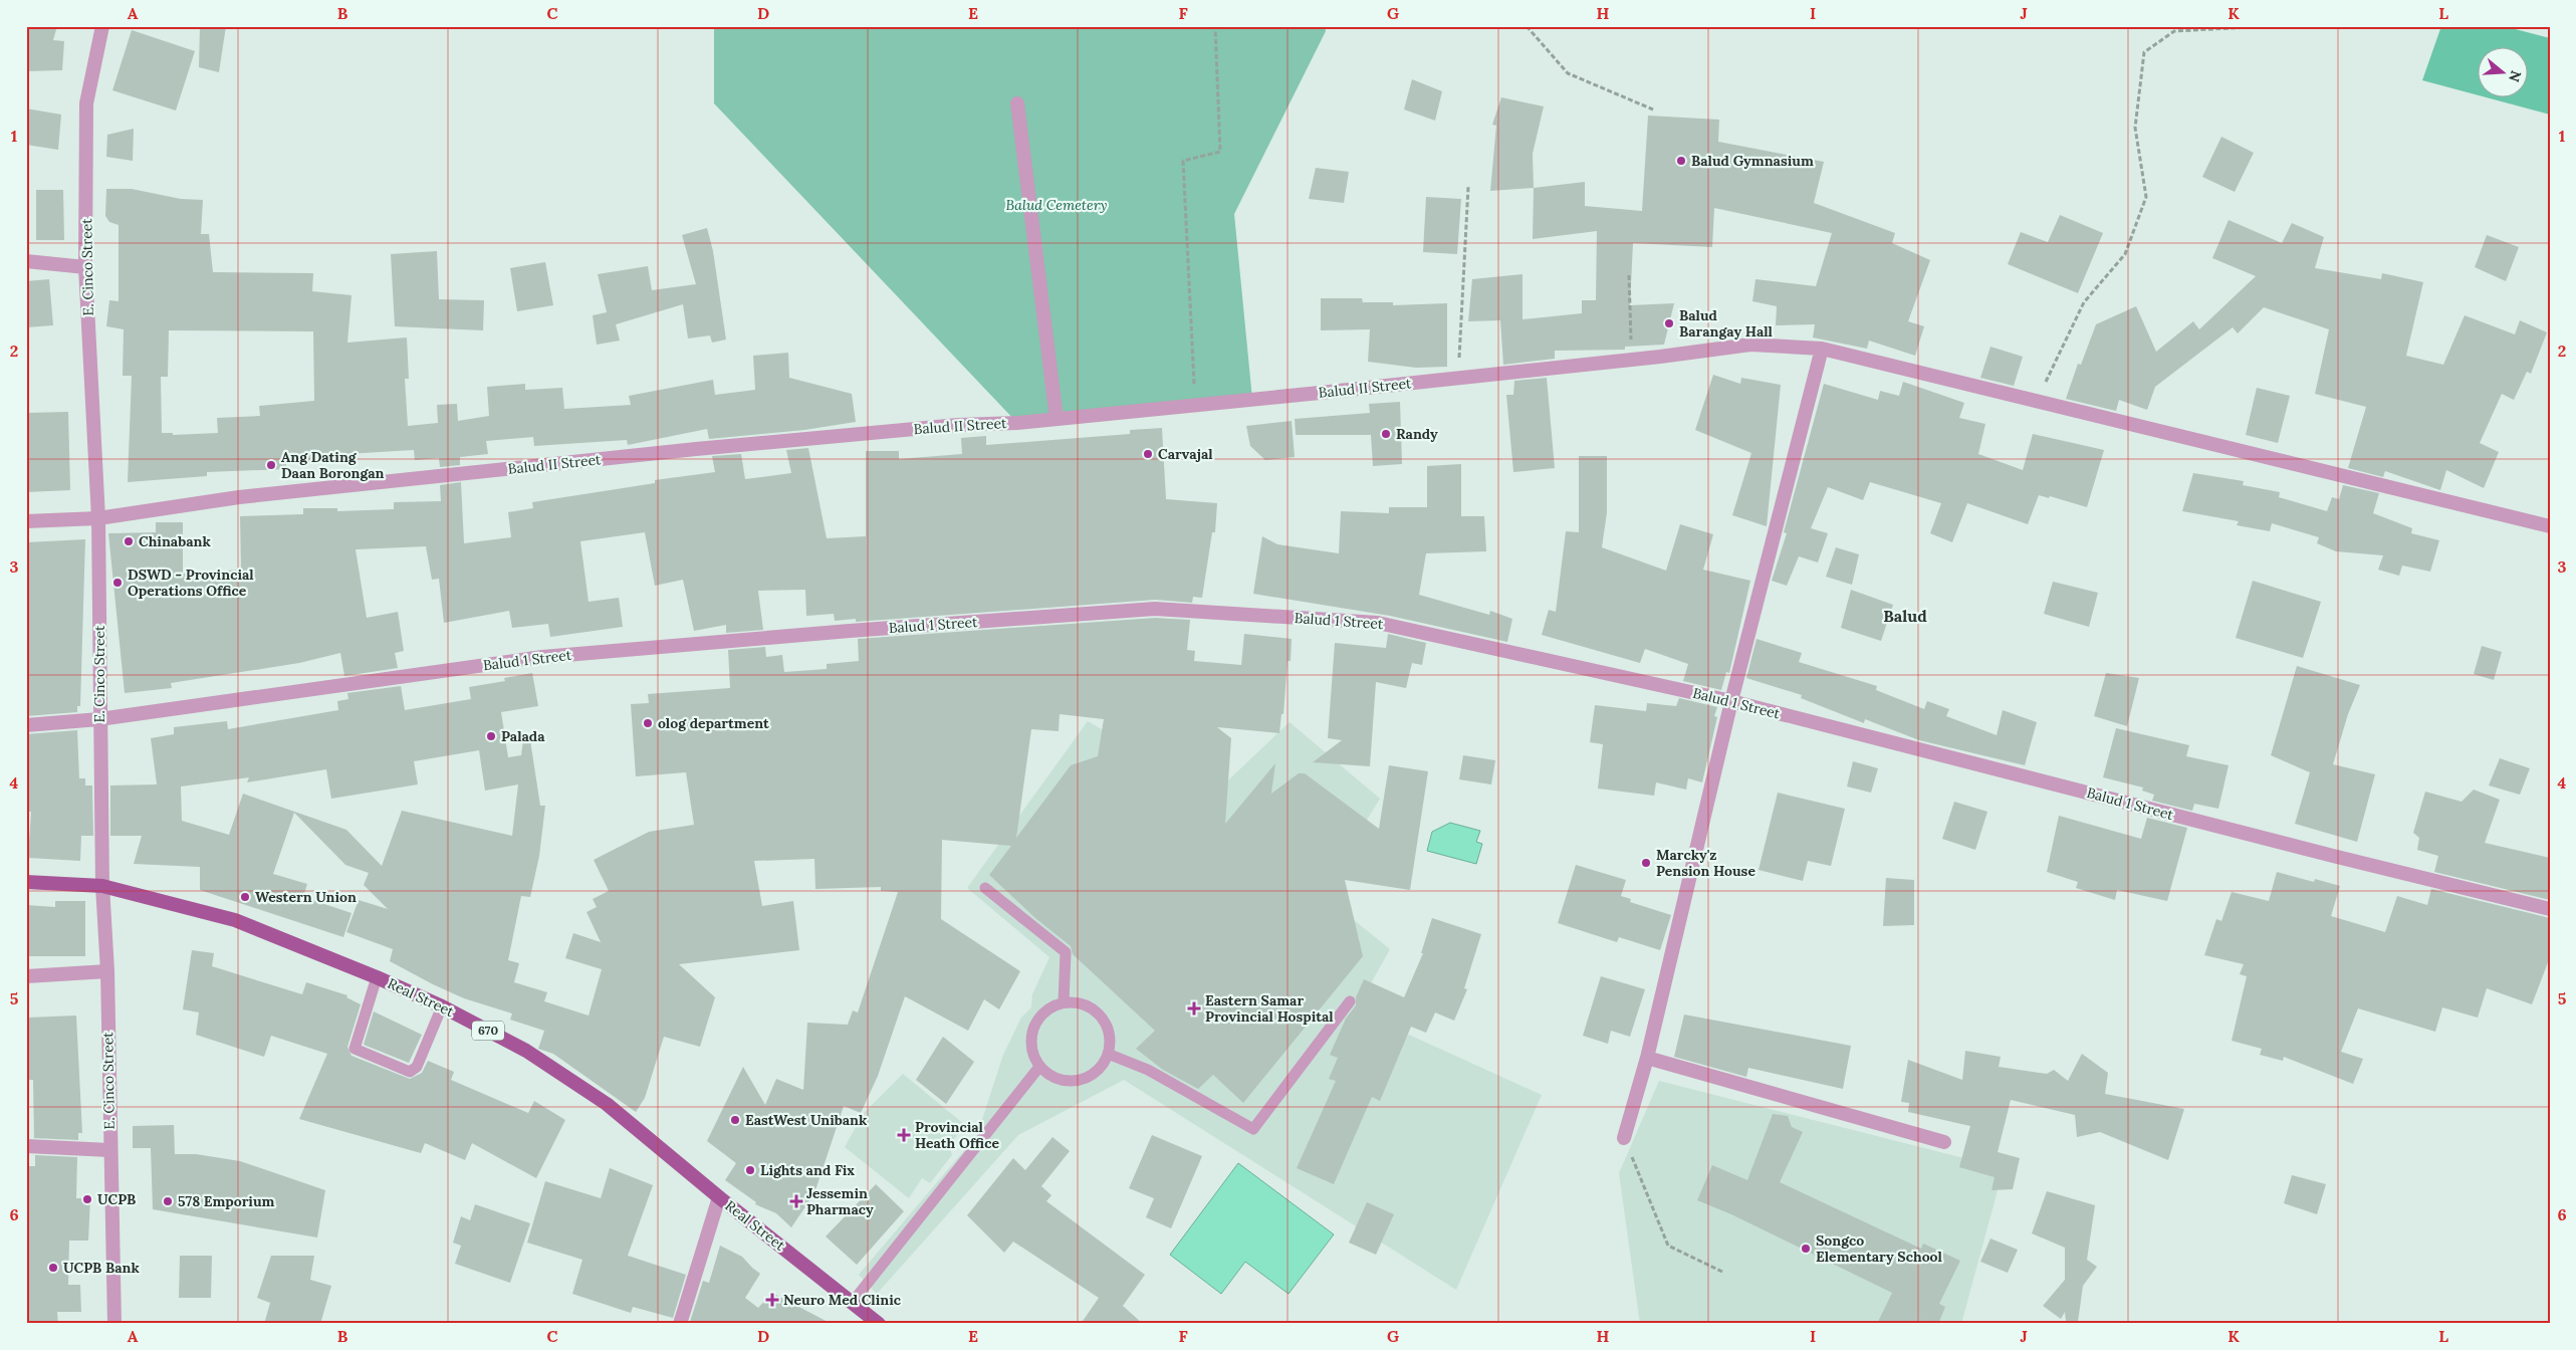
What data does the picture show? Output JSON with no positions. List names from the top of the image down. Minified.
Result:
{"streets":{"main road":["Real Street","670"],"street":["E. Cinco Street","Balud II Street","Balud 1 Street"]},"crossings":[["E. Cinco Street","Balud II Street"],["E. Cinco Street","Balud 1 Street"],["E. Cinco Street","Real Street"]],"districts":["Balud"],"parks":["Balud Cemetery"],"places":{"other":["Balud Gymnasium","Balud Barangay Hall","Randy","Carvajal","Ang Dating Daan Borongan","Chinabank","DSWD - Provincial Operations Office","olog department","Palada","Marcky'z Pension House","Western Union","EastWest Unibank","Lights and Fix","UCPB","578 Emporium","Songco Elementary School","UCPB Bank"],"health":["Eastern Samar Provincial Hospital","Provincial Heath Office","Jessemin Pharmacy","Neuro Med Clinic"]},"north":"right","grid":{"columns":["A","B","C","D","E","F","G","H","I","J","K","L"],"rows":["1","2","3","4","5","6"]}}
